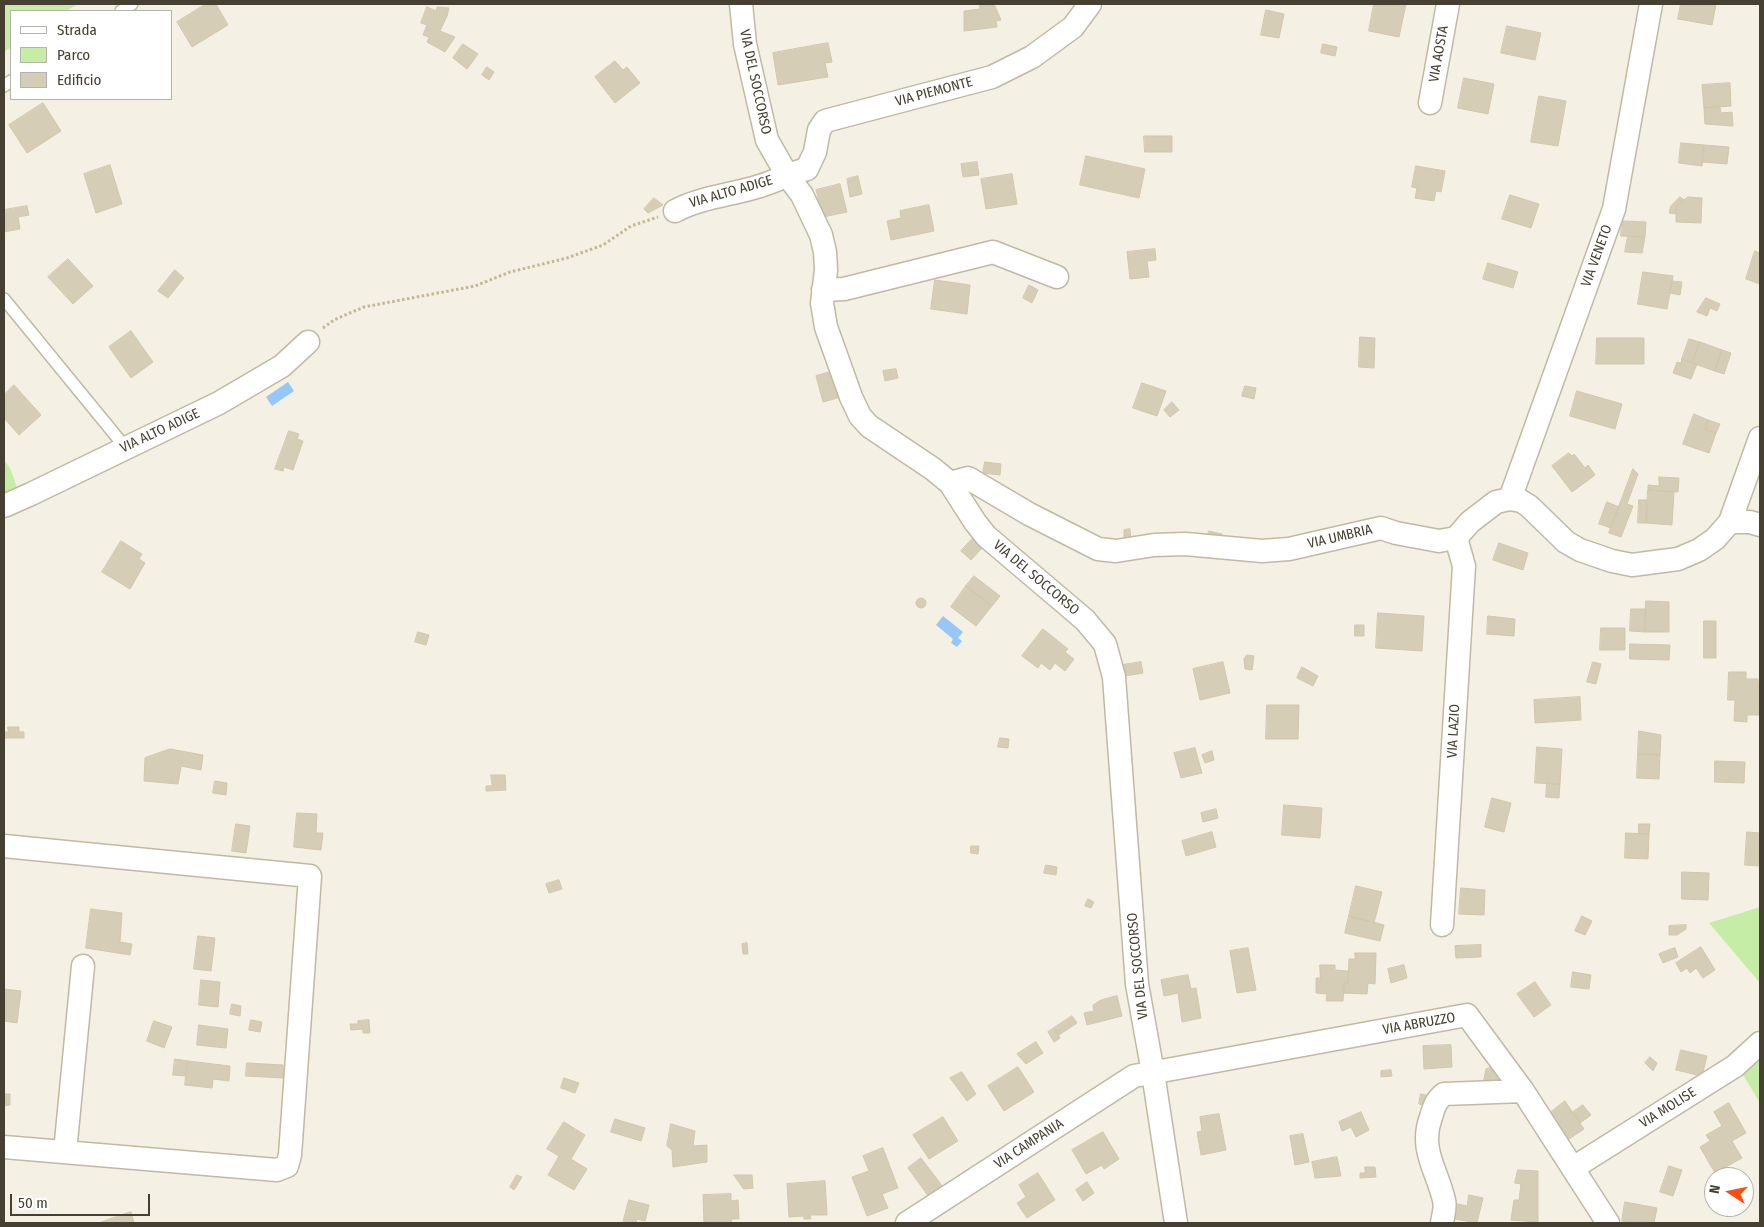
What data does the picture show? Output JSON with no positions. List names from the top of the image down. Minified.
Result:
{"streets":{"street":["VIA AOSTA","VIA DEL SOCCORSO","VIA PIEMONTE","VIA ALTO ADIGE","VIA VENETO","VIA UMBRIA","VIA LAZIO","VIA ABRUZZO","VIA MOLISE","VIA CAMPANIA"]},"crossings":[["VIA DEL SOCCORSO","VIA PIEMONTE"],["VIA DEL SOCCORSO","VIA ALTO ADIGE"],["VIA DEL SOCCORSO","VIA UMBRIA"],["VIA DEL SOCCORSO","VIA ABRUZZO"],["VIA DEL SOCCORSO","VIA CAMPANIA"],["VIA PIEMONTE","VIA ALTO ADIGE"],["VIA UMBRIA","VIA LAZIO"],["VIA ABRUZZO","VIA MOLISE"],["VIA ABRUZZO","VIA CAMPANIA"]],"legend":["Strada","Parco","Edificio"],"scale_bar":"50 m","north":"left"}
